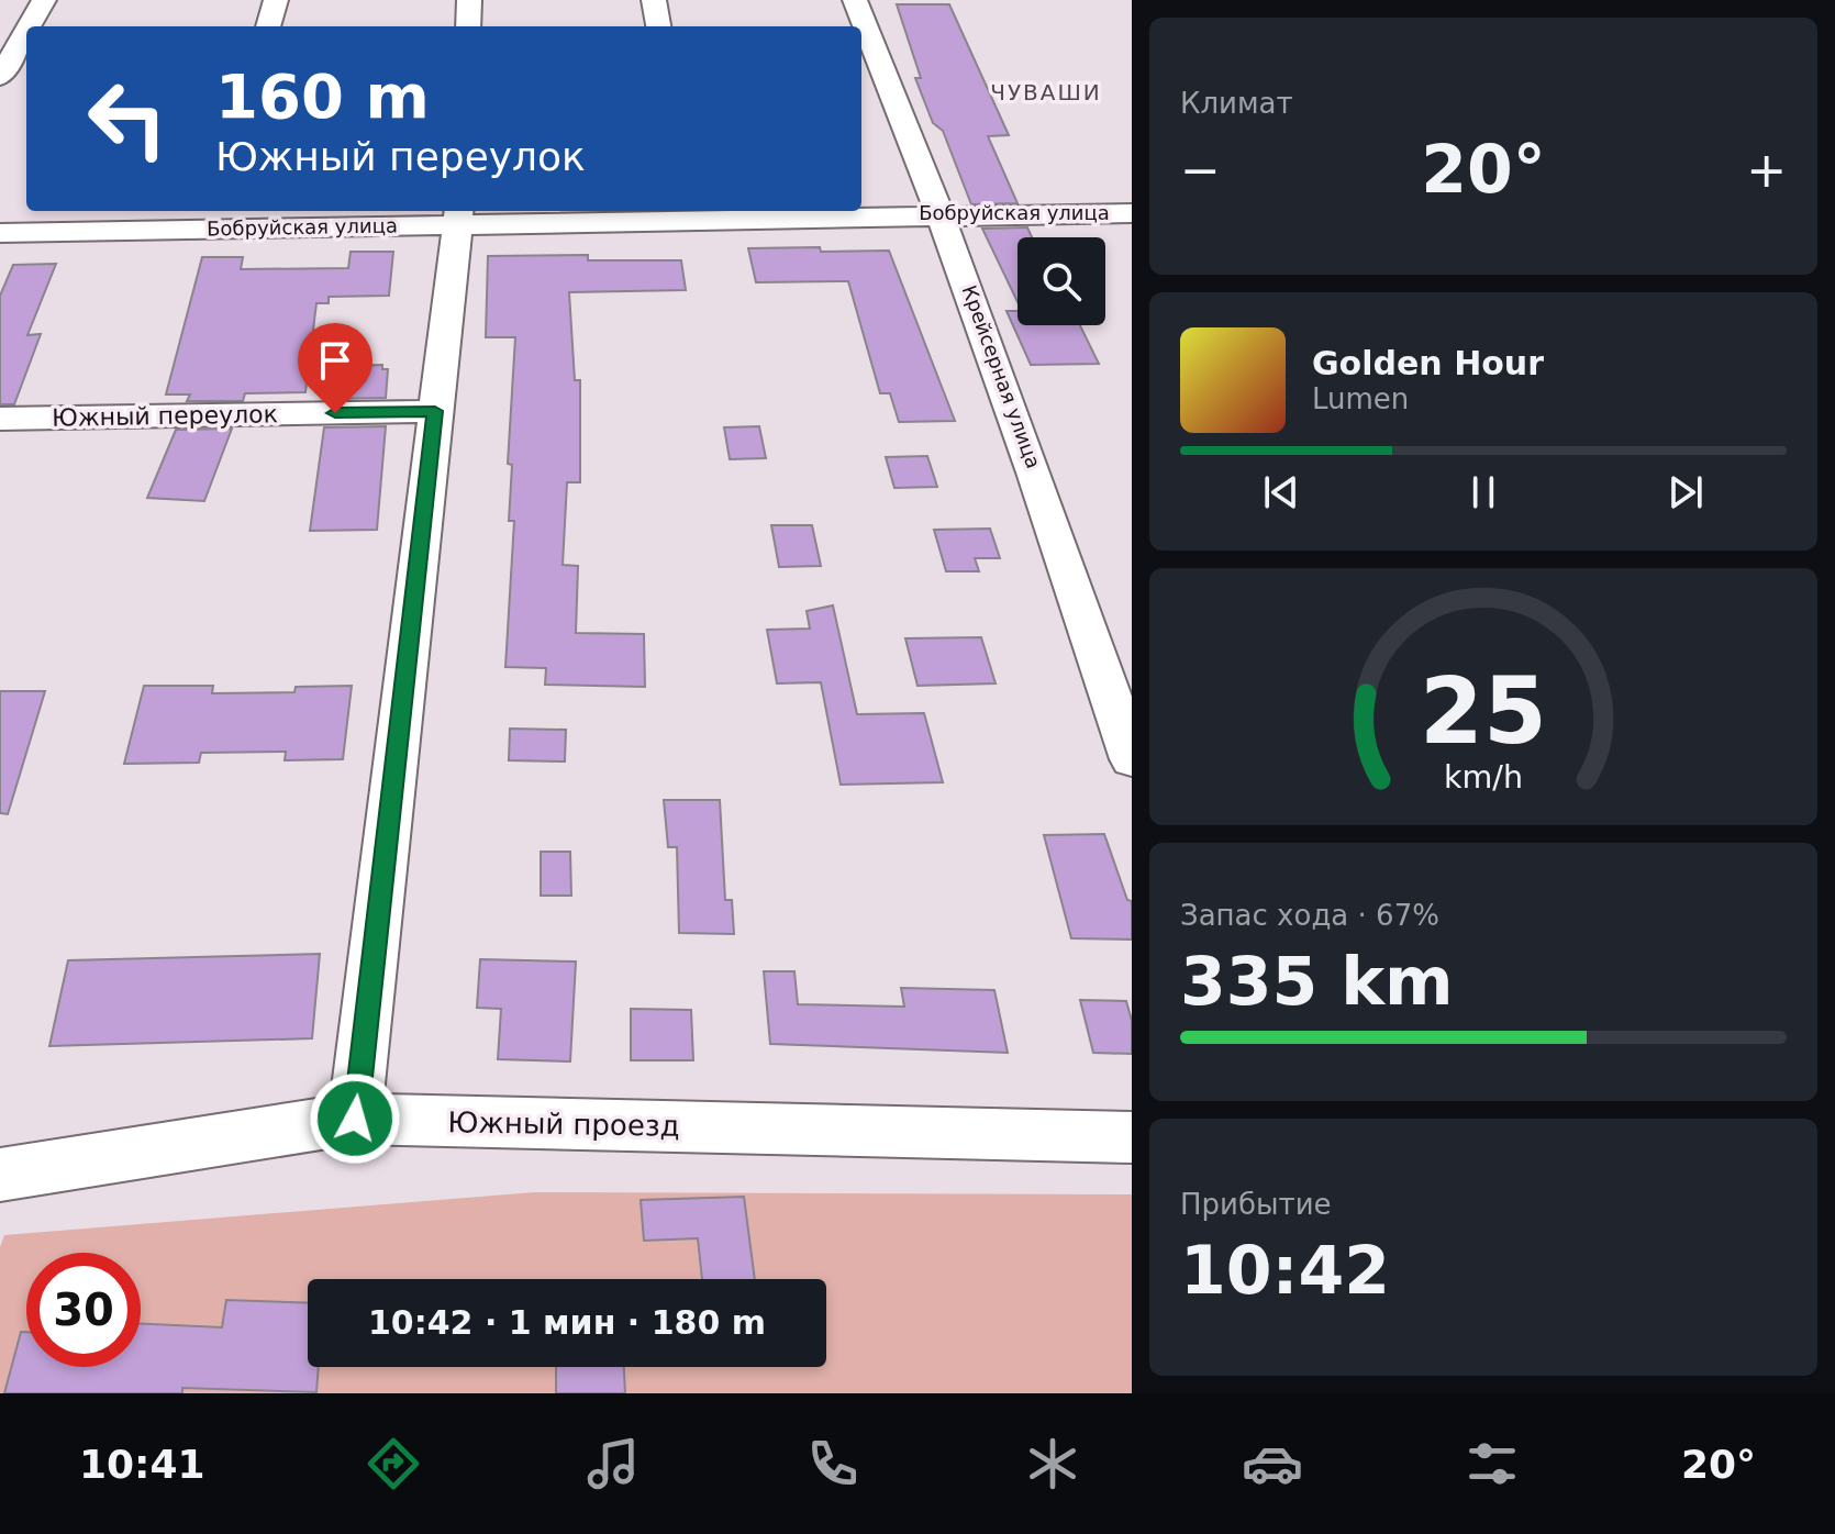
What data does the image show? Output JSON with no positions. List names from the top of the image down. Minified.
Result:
{"streets":{"street":["Бобруйская улица","Крейсерная улица","Южный переулок","Южный проезд"]},"crossings":[["Бобруйская улица","Крейсерная улица"]],"districts":["ЧУВАШИ"],"page":{"tile":["Климат",["Запас хода · 67%","335 km"],["Прибытие","10:42"]],"turn":["160 m","Южный переулок"],"heat":["−","20°","+"],"song":["Golden Hour","Lumen"],"limit":"30","trip":"10:42 · 1 мин · 180 m","tabs":["10:41","20°"],"gauge":["25","km/h"]}}
